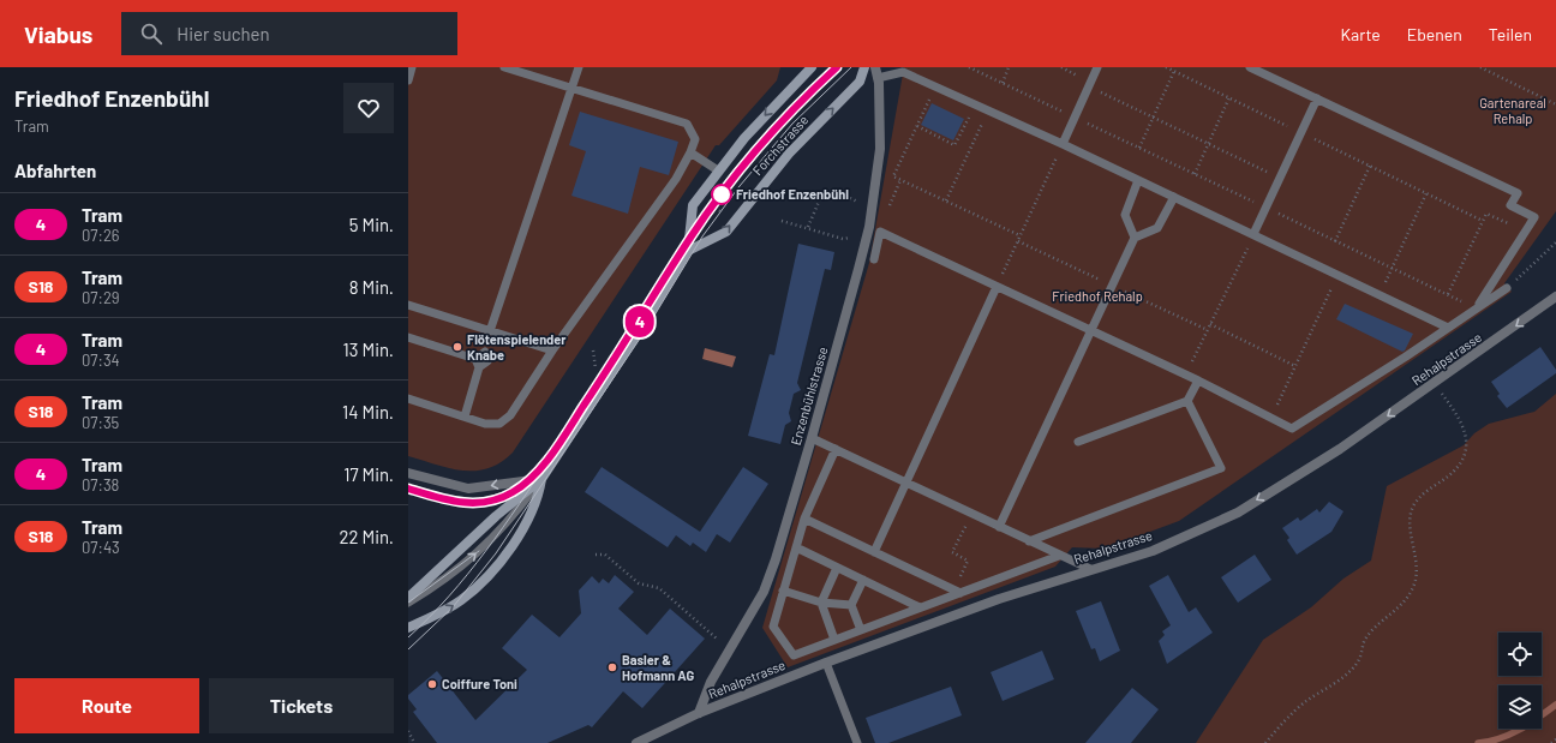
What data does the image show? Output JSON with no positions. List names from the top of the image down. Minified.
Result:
{"streets":{"main road":["Forchstrasse"],"street":["Rehalpstrasse","Enzenbühlstrasse"]},"crossings":[["Rehalpstrasse","Enzenbühlstrasse"]],"one_way":["Rehalpstrasse"],"parks":["Gartenareal Rehalp","Friedhof Rehalp"],"places":["Friedhof Enzenbühl","Flötenspielender Knabe","Basler & Hofmann AG","Coiffure Toni"],"lines":["tram line 4"],"page":{"header":"Viabus","search":"Hier suchen","nav":["Karte","Ebenen","Teilen"],"heading":[["Friedhof Enzenbühl","Tram"],"Abfahrten"],"on_map":"4","list":[{"mark":"4","name":"Tram","note":"07:26","value":"5 Min."},{"mark":"S18","name":"Tram","note":"07:29","value":"8 Min."},{"mark":"4","name":"Tram","note":"07:34","value":"13 Min."},{"mark":"S18","name":"Tram","note":"07:35","value":"14 Min."},{"mark":"4","name":"Tram","note":"07:38","value":"17 Min."},{"mark":"S18","name":"Tram","note":"07:43","value":"22 Min."}],"buttons":["Route","Tickets"]}}
